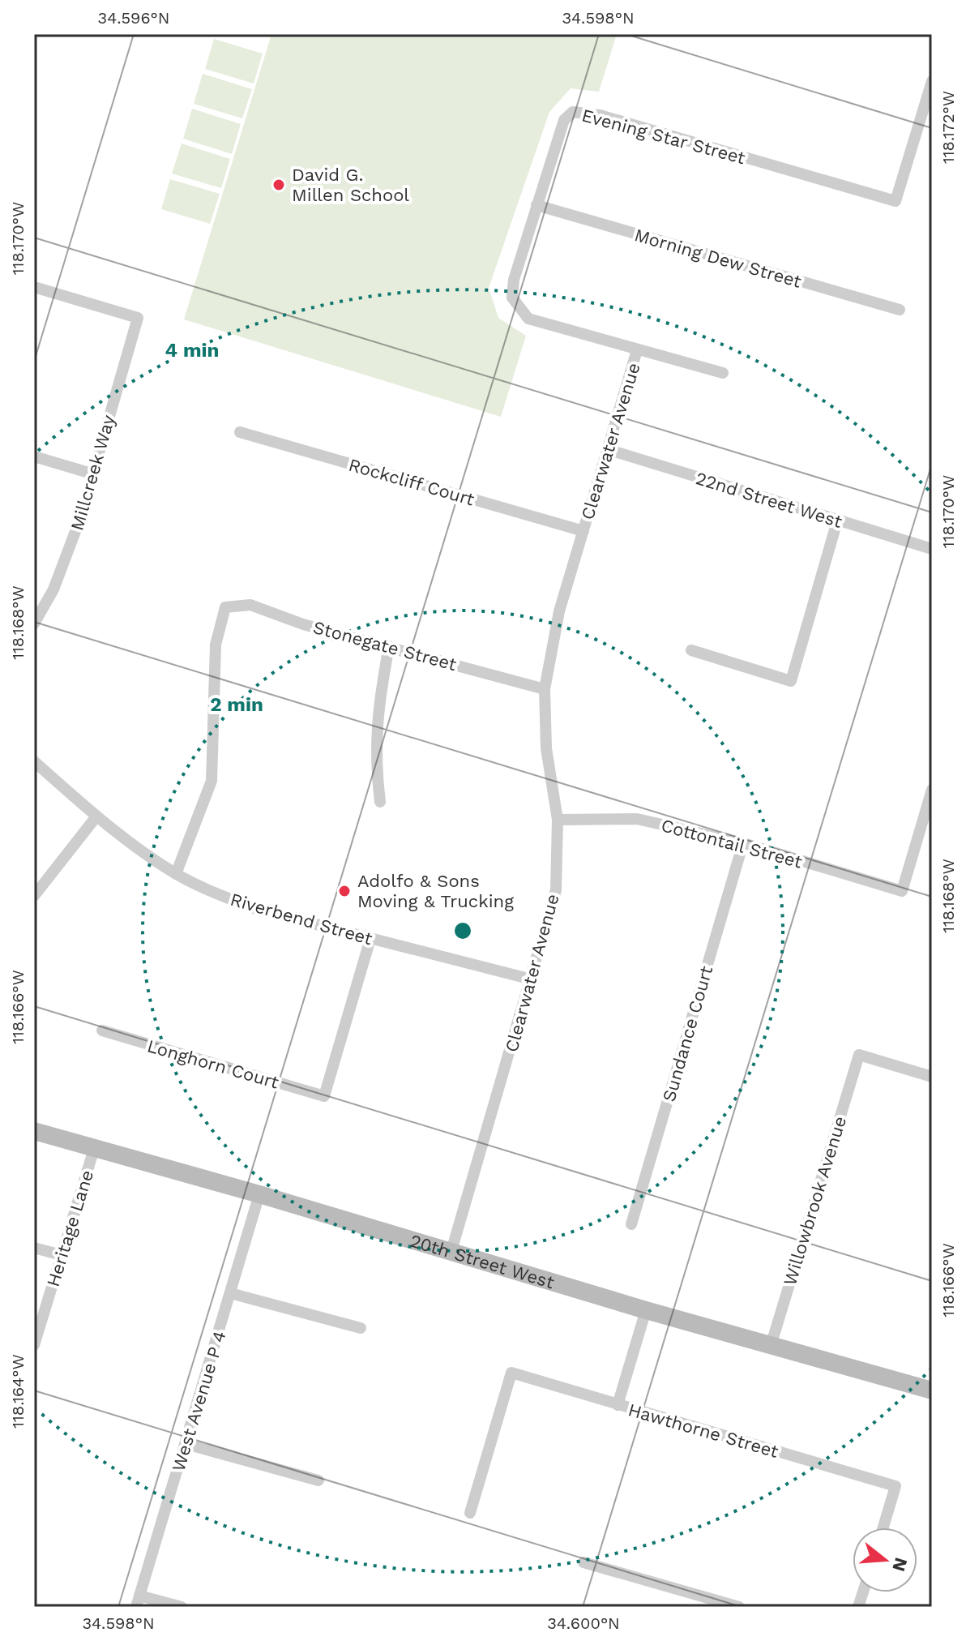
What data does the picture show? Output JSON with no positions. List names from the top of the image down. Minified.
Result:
{"streets":{"street":["Evening Star Street","Morning Dew Street","Clearwater Avenue","Millcreek Way","Rockcliff Court","22nd Street West","Stonegate Street","Cottontail Street","Riverbend Street","Sundance Court","Longhorn Court","Willowbrook Avenue","Heritage Lane","20th Street West","West Avenue P 4","Hawthorne Street"]},"crossings":[["Evening Star Street","Morning Dew Street"],["Evening Star Street","Clearwater Avenue"],["Clearwater Avenue","Rockcliff Court"],["Clearwater Avenue","22nd Street West"],["Clearwater Avenue","Stonegate Street"],["Clearwater Avenue","Cottontail Street"],["Clearwater Avenue","Riverbend Street"],["Clearwater Avenue","20th Street West"],["Stonegate Street","Riverbend Street"],["Cottontail Street","Sundance Court"],["Riverbend Street","Longhorn Court"],["Willowbrook Avenue","20th Street West"],["Heritage Lane","20th Street West"],["20th Street West","West Avenue P 4"]],"places":["David G. Millen School","Adolfo & Sons Moving & Trucking"],"north":"right","coordinates":["34.596°N","34.598°N","118.172°W","118.170°W","118.168°W","118.166°W","118.164°W","34.600°N"],"rings":["4 min","2 min"]}
